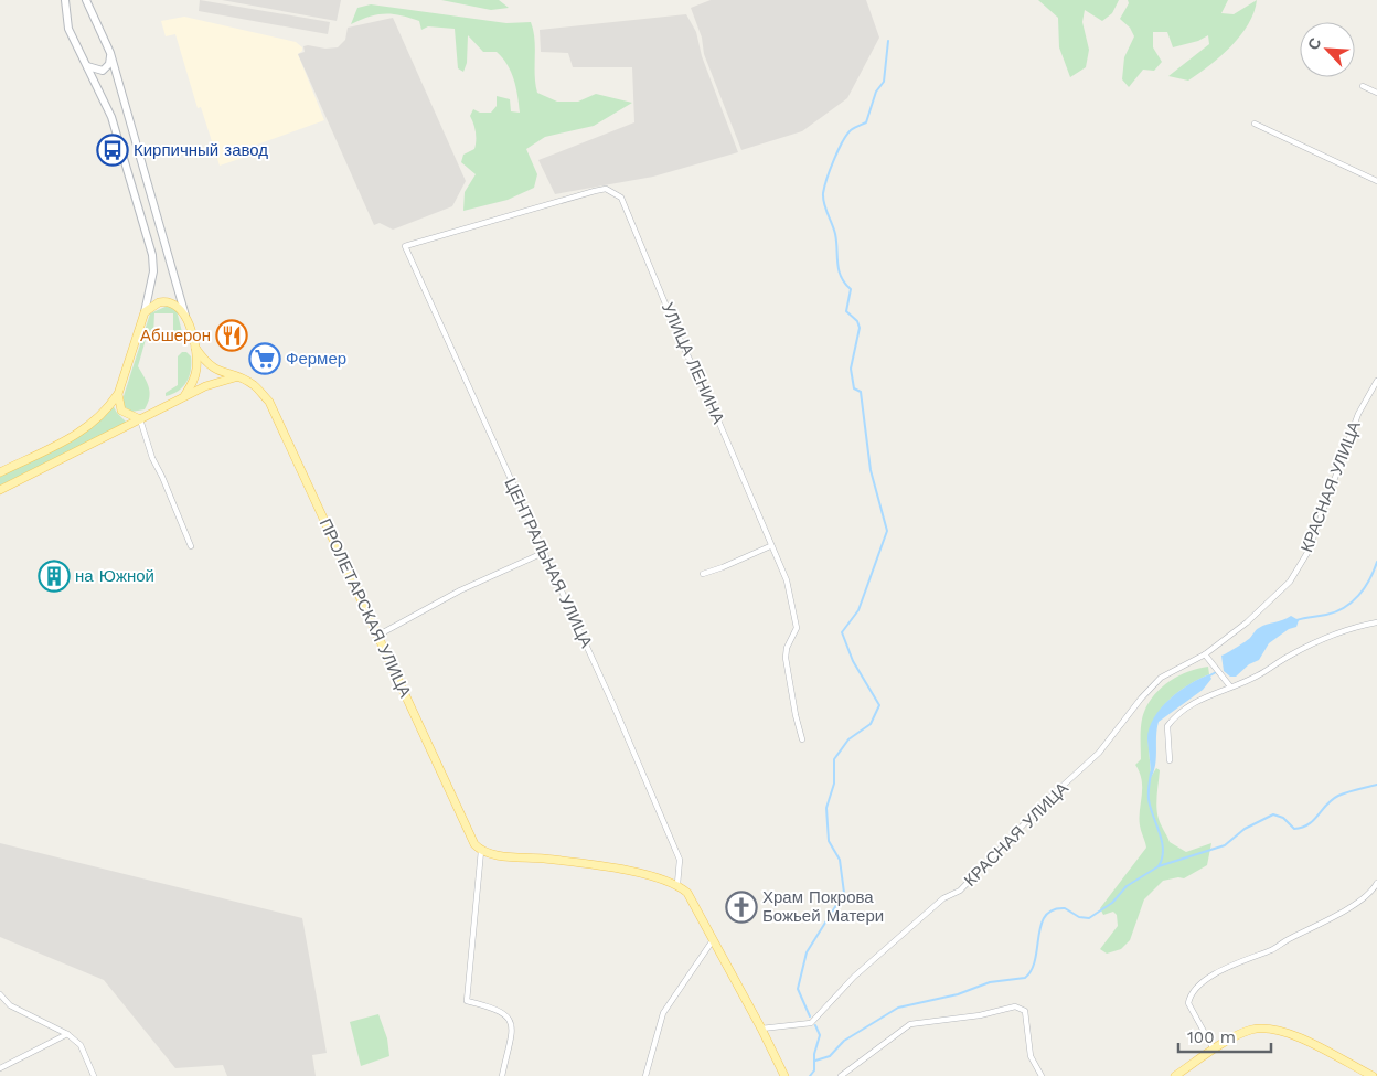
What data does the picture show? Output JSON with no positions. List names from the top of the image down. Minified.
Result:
{"streets":{"main road":["ПРОЛЕТАРСКАЯ УЛИЦА"],"street":["УЛИЦА ЛЕНИНА","КРАСНАЯ УЛИЦА","ЦЕНТРАЛЬНАЯ УЛИЦА"]},"crossings":[["УЛИЦА ЛЕНИНА","ЦЕНТРАЛЬНАЯ УЛИЦА"]],"places":{"bus stop":["Кирпичный завод"],"restaurant":["Абшерон"],"supermarket":["Фермер"],"building":["на Южной"],"church":["Храм Покрова Божьей Матери"]},"scale_bar":"100 m","north":"top left"}
